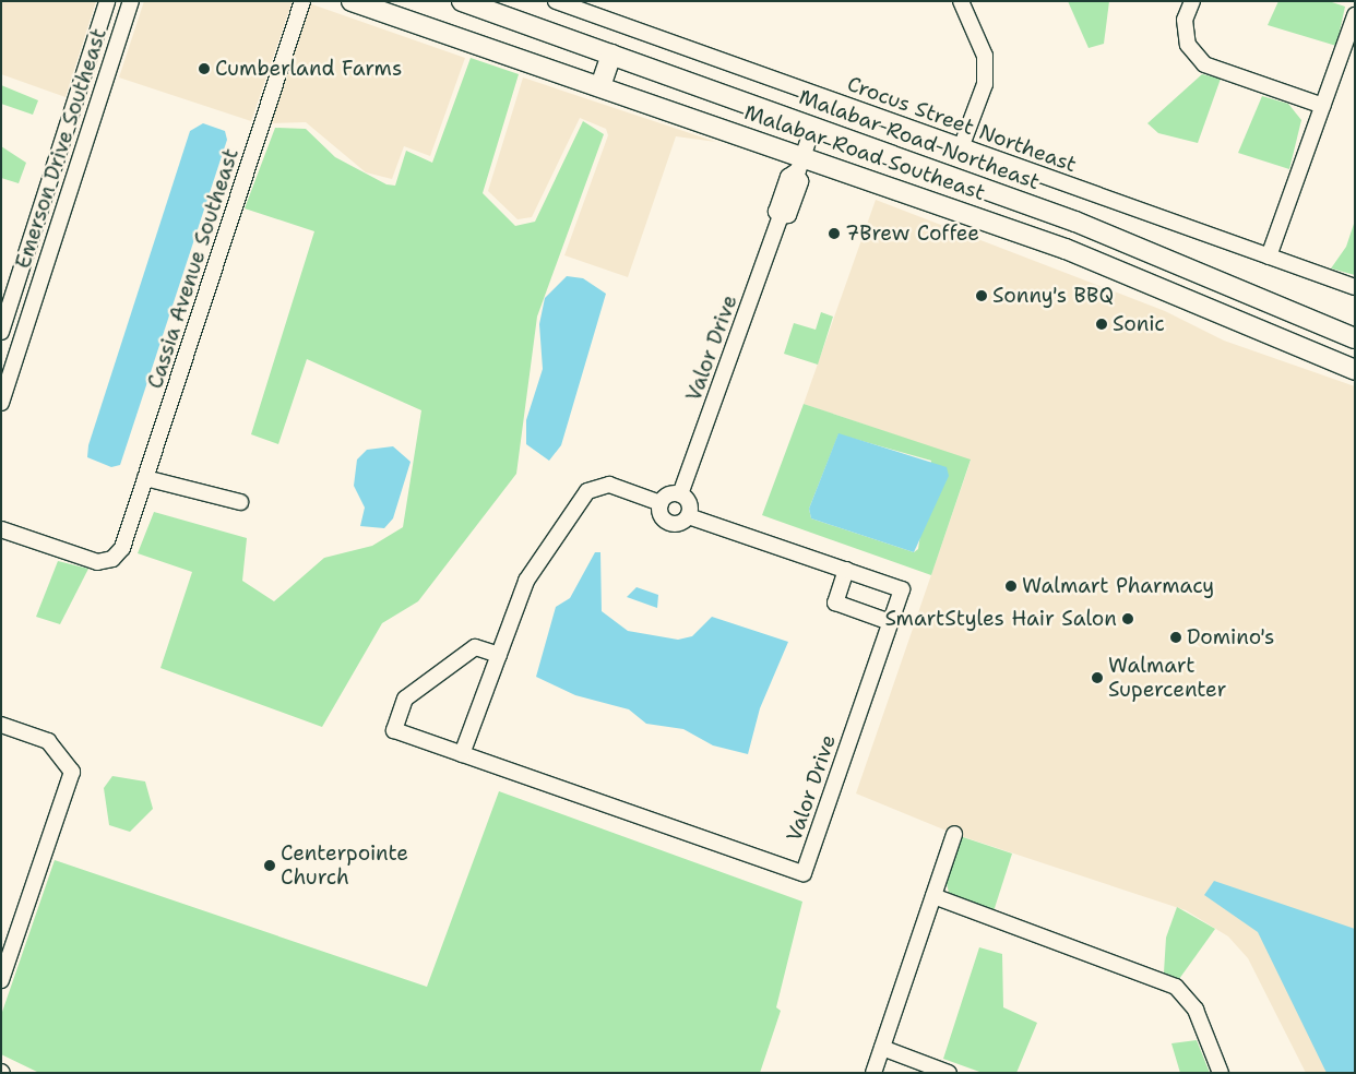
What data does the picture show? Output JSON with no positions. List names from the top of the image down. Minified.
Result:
{"streets":{"main road":["Malabar Road Northeast","Malabar Road Southeast"],"street":["Crocus Street Northeast","Emerson Drive Southeast","Cassia Avenue Southeast","Valor Drive"]},"crossings":[["Malabar Road Northeast","Valor Drive"],["Malabar Road Southeast","Valor Drive"]],"places":["Cumberland Farms","7Brew Coffee","Sonny's BBQ","Sonic","Walmart Pharmacy","SmartStyles Hair Salon","Domino's","Walmart Supercenter","Centerpointe Church"]}
